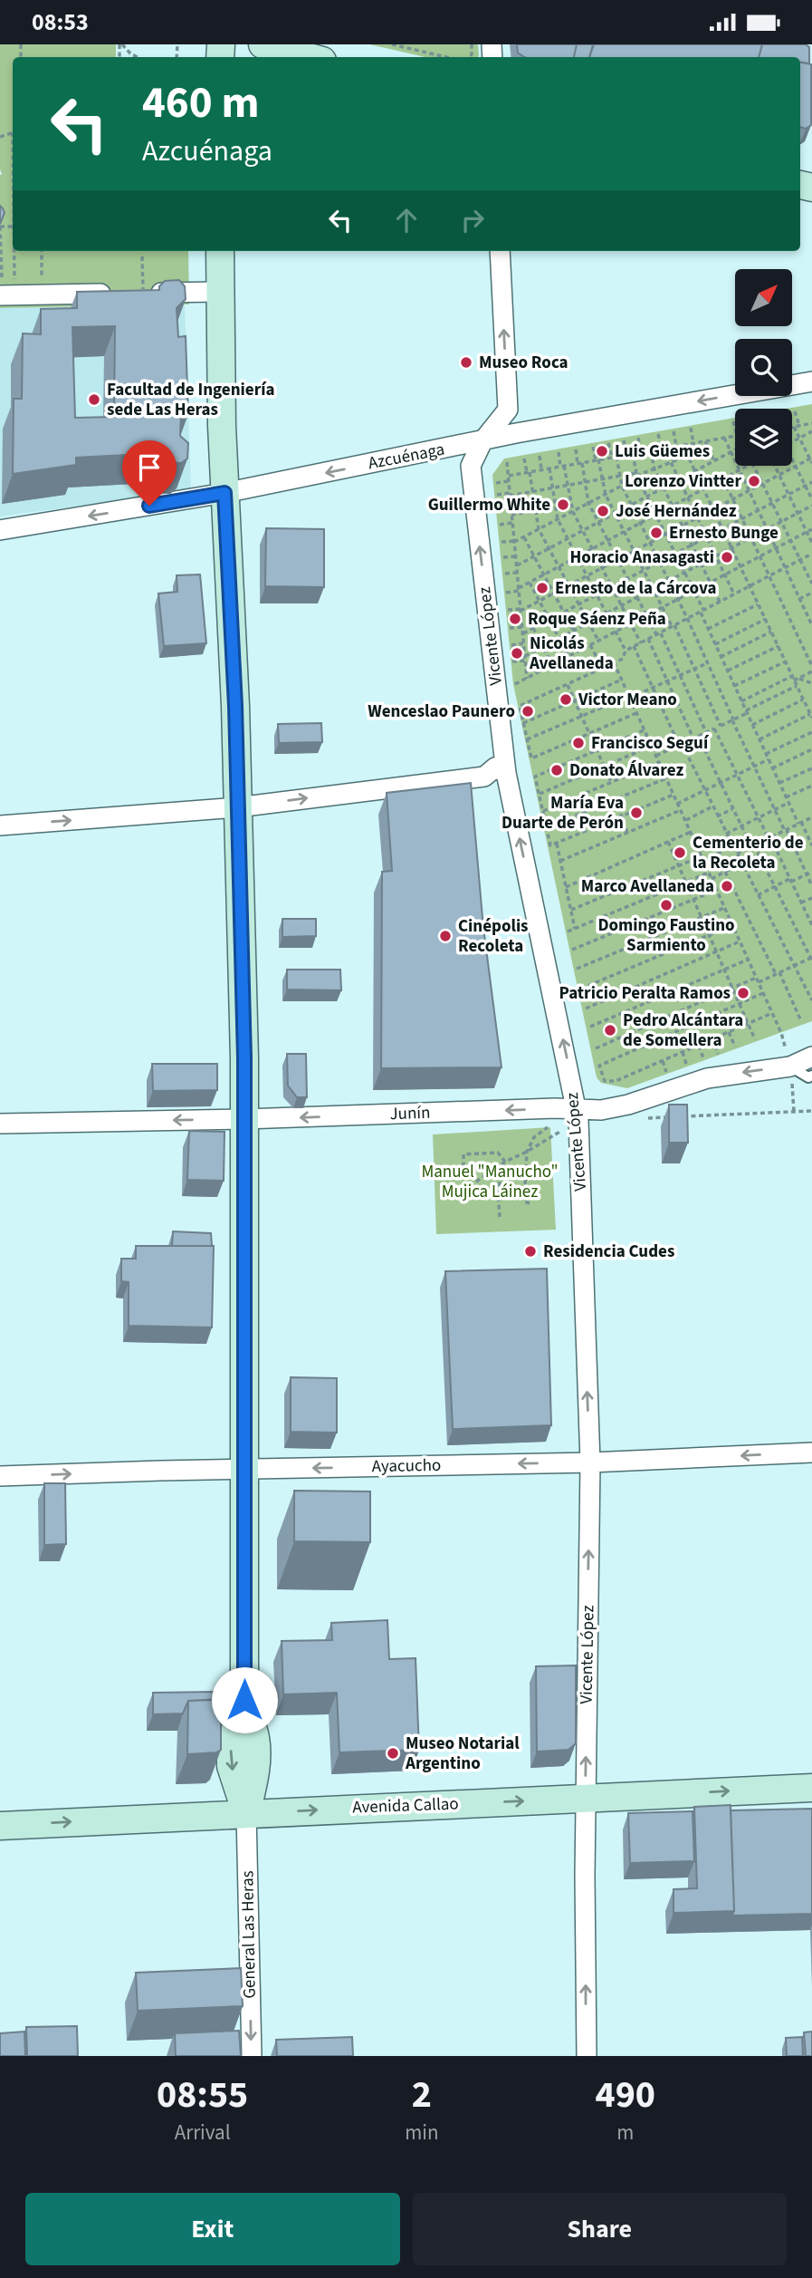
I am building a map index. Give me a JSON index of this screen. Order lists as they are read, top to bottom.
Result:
{
  "streets": {
    "main road": ["Avenida Callao"],
    "street": [
      "Azcuénaga",
      "Vicente López",
      "Junín",
      "Ayacucho",
      "General Las Heras"
    ]
  },
  "crossings": [
    ["Azcuénaga", "Vicente López"],
    ["Vicente López", "Junín"],
    ["Vicente López", "Ayacucho"],
    ["Vicente López", "Avenida Callao"],
    ["Avenida Callao", "General Las Heras"]
  ],
  "one_way": [
    "Azcuénaga",
    "Vicente López",
    "Junín",
    "Avenida Callao",
    "General Las Heras"
  ],
  "parks": ["Manuel \"Manucho\" Mujica Láinez"],
  "places": [
    "Museo Roca",
    "Facultad de Ingeniería sede Las Heras",
    "Luis Güemes",
    "Lorenzo Vintter",
    "Guillermo White",
    "José Hernández",
    "Ernesto Bunge",
    "Horacio Anasagasti",
    "Ernesto de la Cárcova",
    "Roque Sáenz Peña",
    "Nicolás Avellaneda",
    "Victor Meano",
    "Wenceslao Paunero",
    "Francisco Seguí",
    "Donato Álvarez",
    "María Eva Duarte de Perón",
    "Cementerio de la Recoleta",
    "Marco Avellaneda",
    "Domingo Faustino Sarmiento",
    "Cinépolis Recoleta",
    "Patricio Peralta Ramos",
    "Pedro Alcántara de Somellera",
    "Residencia Cudes",
    "Museo Notarial Argentino"
  ],
  "north": "top right",
  "page": {
    "status": "08:53",
    "turn": ["460 m", "Azcuénaga"],
    "eta": [
      "08:55",
      "Arrival",
      "2",
      "min",
      "490",
      "m"
    ],
    "buttons": ["Exit", "Share"]
  }
}
